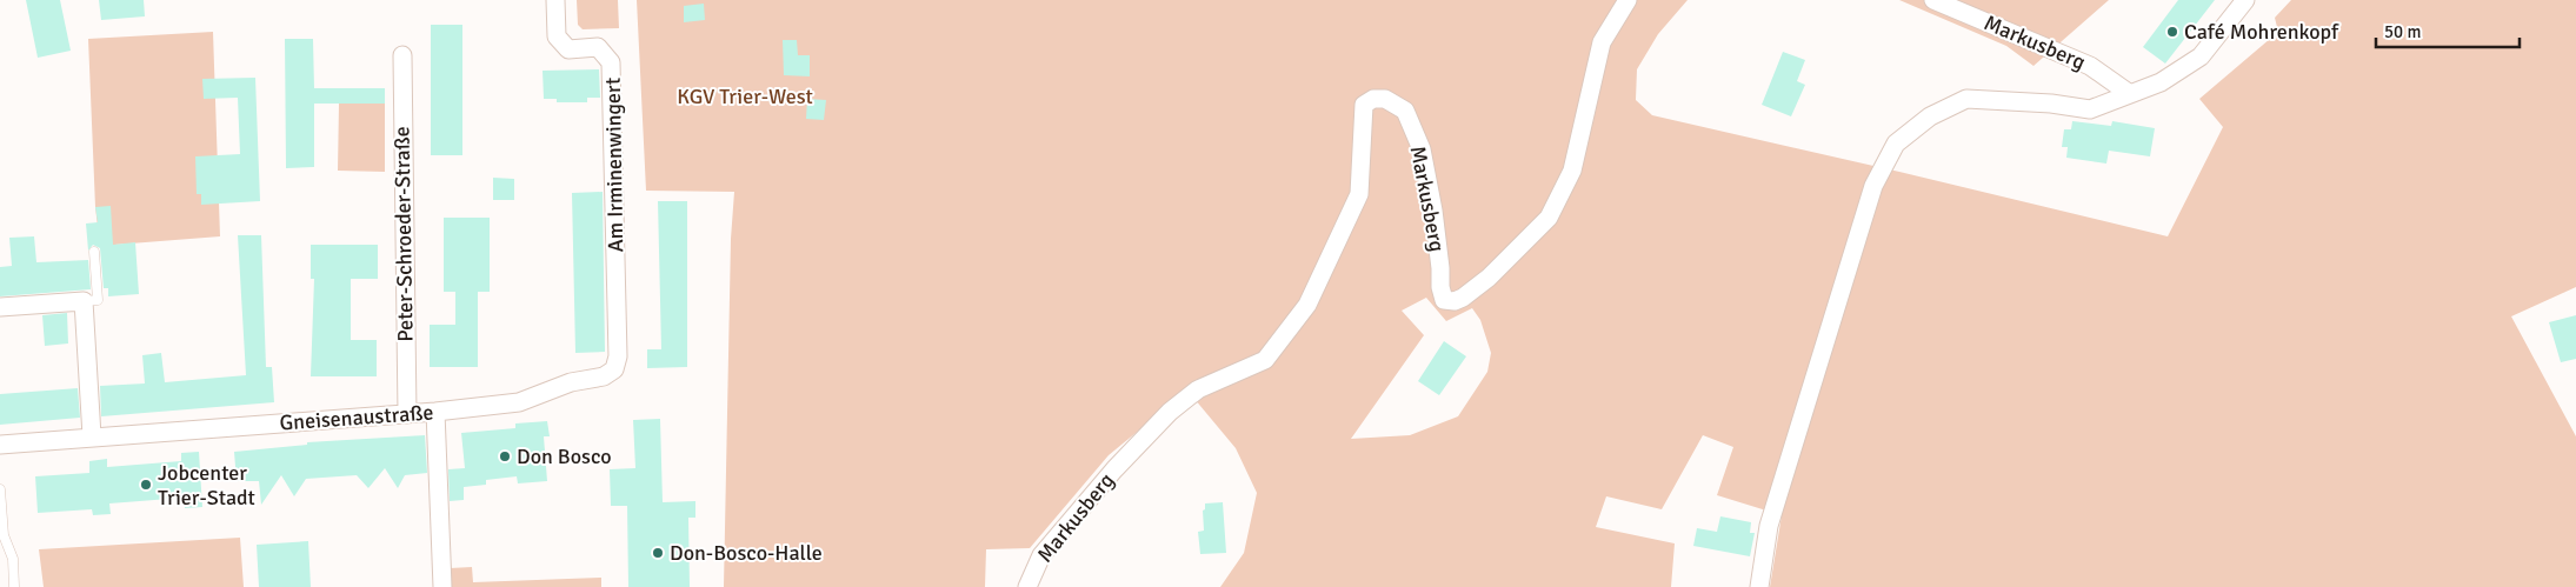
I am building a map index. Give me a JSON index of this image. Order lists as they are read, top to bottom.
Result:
{
  "streets": {
    "street": [
      "Markusberg",
      "Am Irminenwingert",
      "Peter-Schroeder-Straße",
      "Gneisenaustraße"
    ]
  },
  "crossings": [
    ["Am Irminenwingert", "Gneisenaustraße"],
    ["Peter-Schroeder-Straße", "Gneisenaustraße"]
  ],
  "parks": ["KGV Trier-West"],
  "places": [
    "Café Mohrenkopf",
    "Don Bosco",
    "Jobcenter Trier-Stadt",
    "Don-Bosco-Halle"
  ],
  "scale_bar": "50 m"
}
